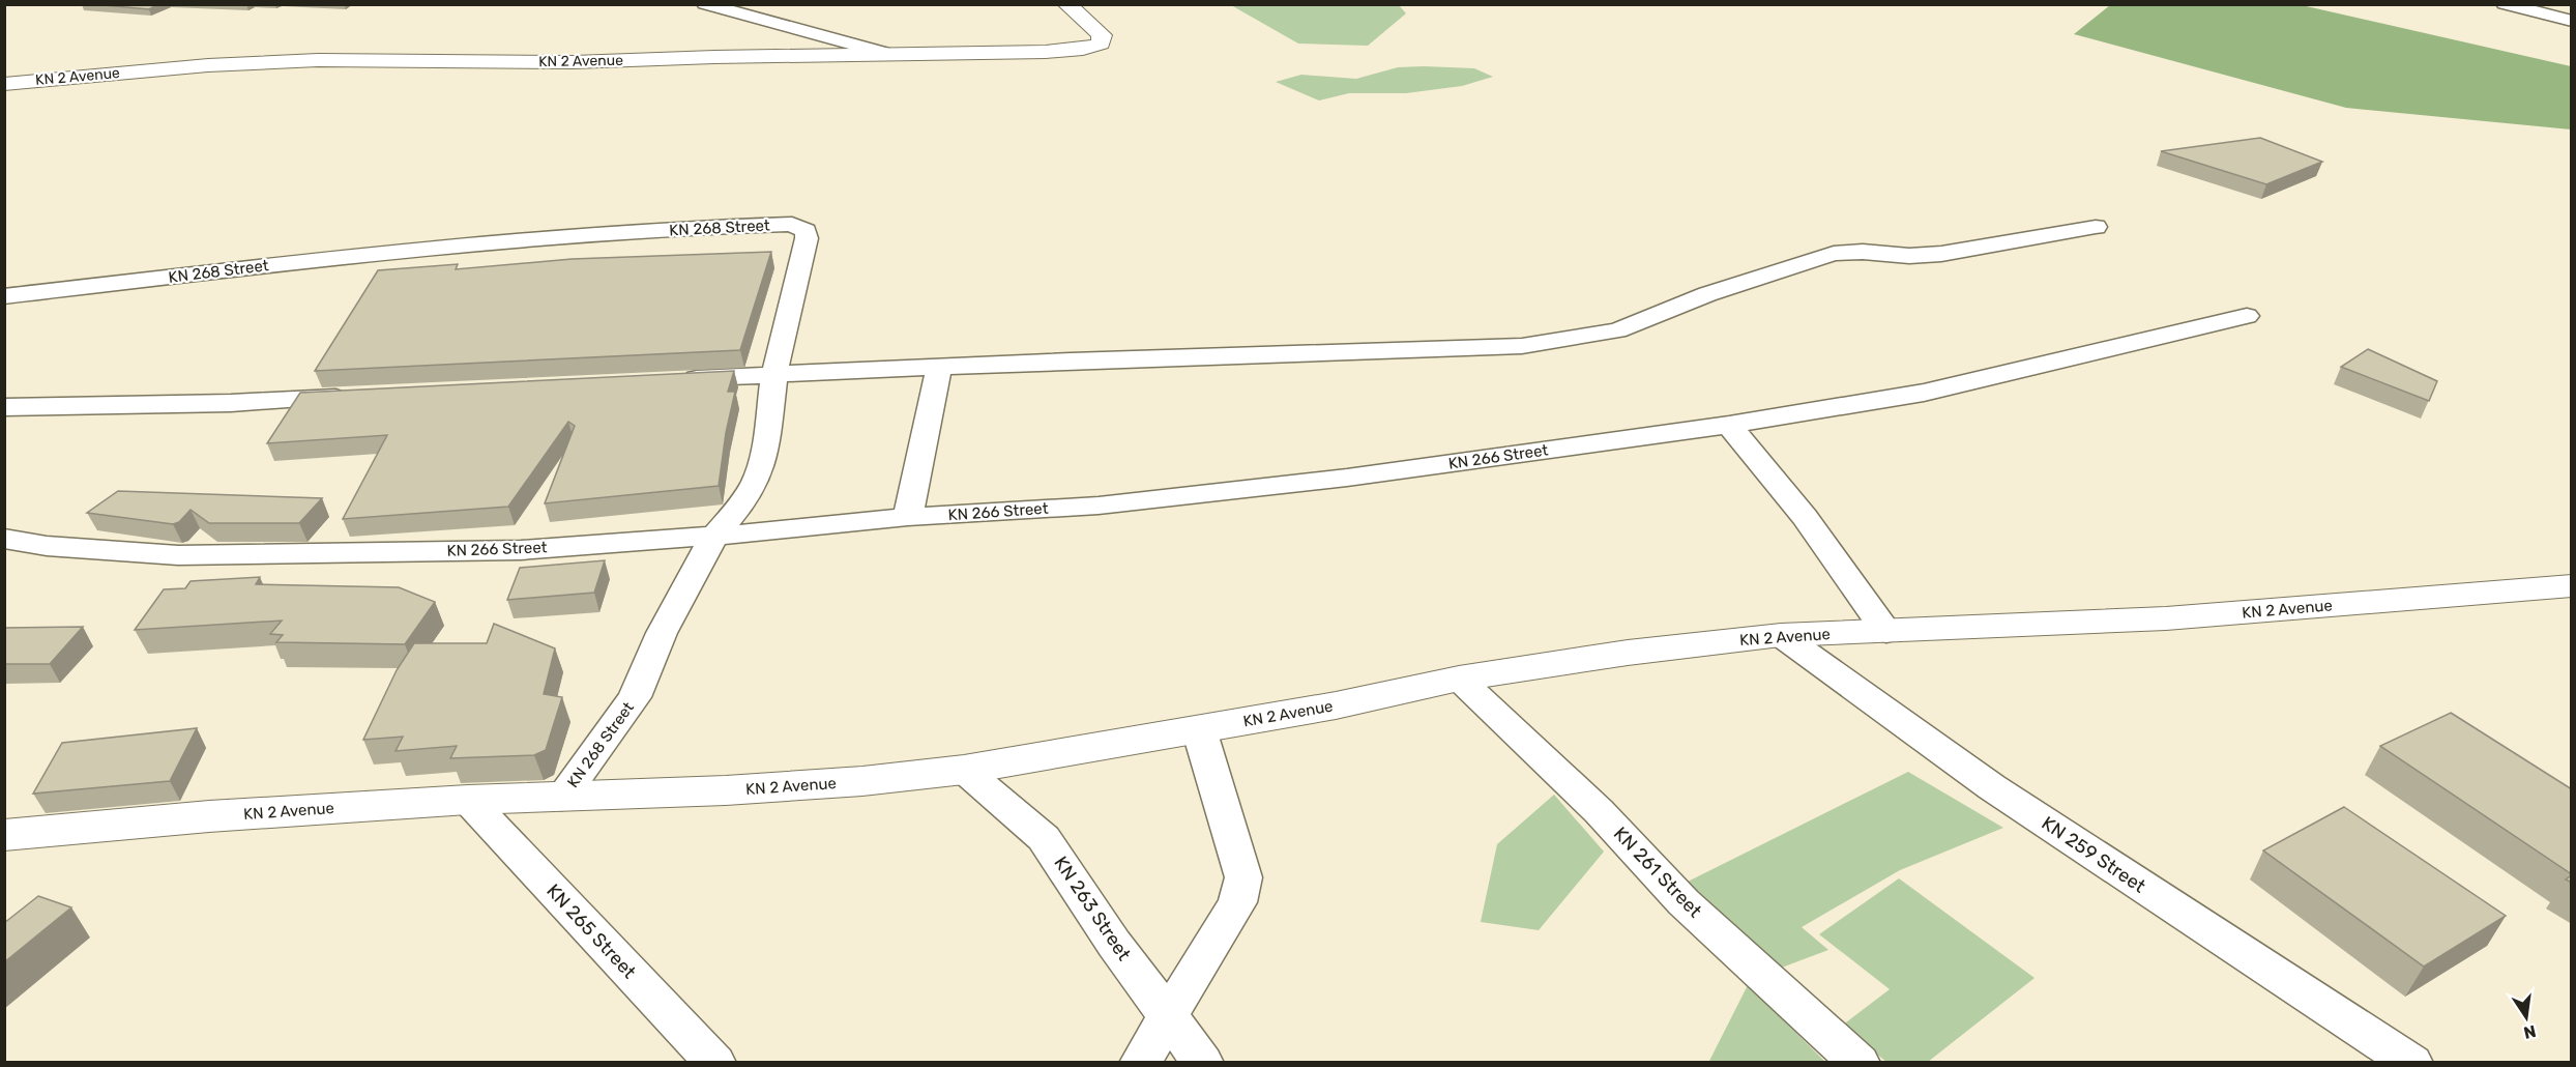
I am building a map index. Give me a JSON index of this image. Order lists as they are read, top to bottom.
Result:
{
  "streets": {
    "main road": ["KN 2 Avenue"],
    "street": [
      "KN 268 Street",
      "KN 266 Street",
      "KN 259 Street",
      "KN 261 Street",
      "KN 263 Street",
      "KN 265 Street"
    ]
  },
  "crossings": [
    ["KN 2 Avenue", "KN 268 Street"],
    ["KN 2 Avenue", "KN 259 Street"],
    ["KN 2 Avenue", "KN 261 Street"],
    ["KN 2 Avenue", "KN 263 Street"],
    ["KN 2 Avenue", "KN 265 Street"],
    ["KN 268 Street", "KN 266 Street"]
  ],
  "north": "bottom"
}
